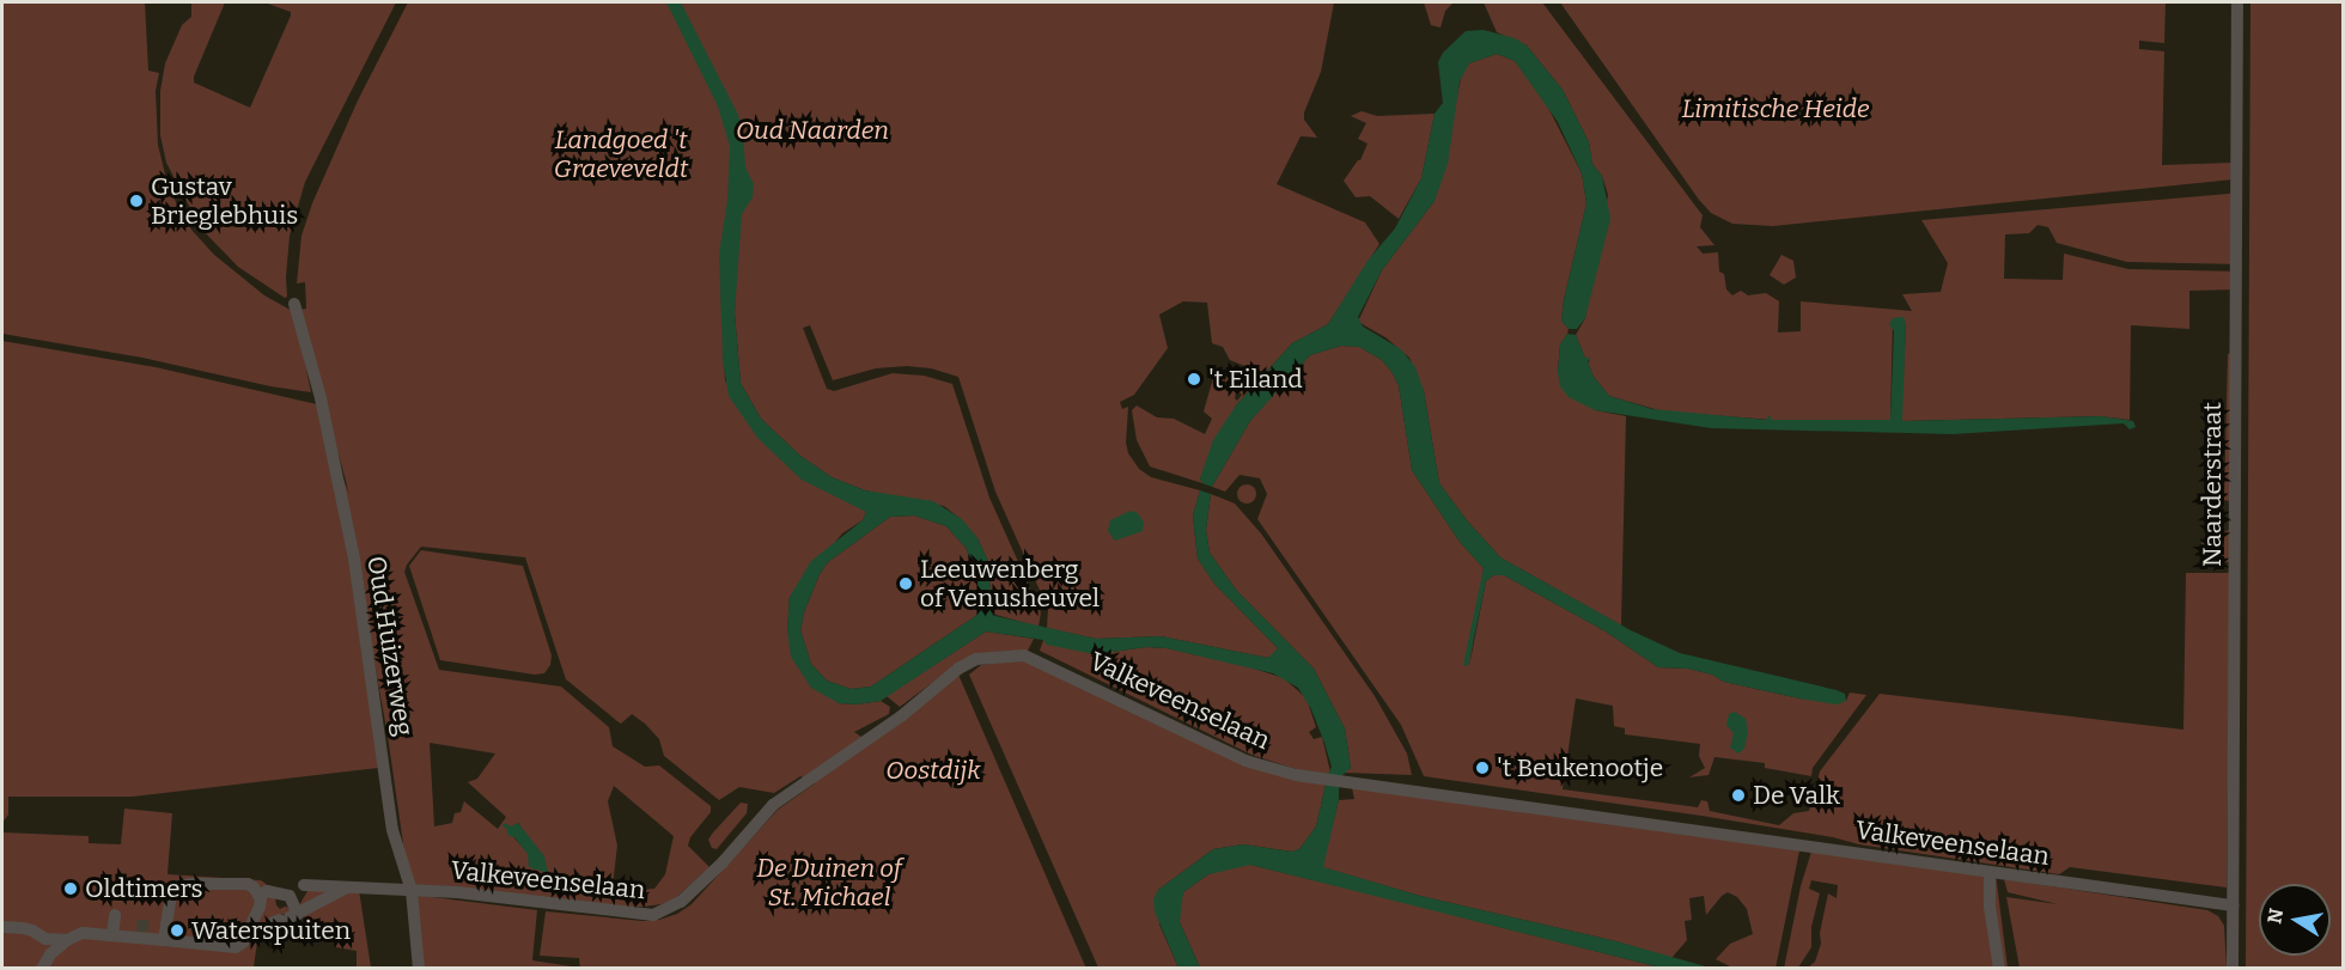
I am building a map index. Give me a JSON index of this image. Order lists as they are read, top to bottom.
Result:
{
  "streets": {
    "street": ["Naarderstraat", "Oud Huizerweg", "Valkeveenselaan"]
  },
  "crossings": [
    ["Naarderstraat", "Valkeveenselaan"],
    ["Oud Huizerweg", "Valkeveenselaan"]
  ],
  "parks": [
    "Limitische Heide",
    "Oud Naarden",
    "Landgoed 't Graeveveldt",
    "Oostdijk",
    "De Duinen of St. Michael"
  ],
  "places": [
    "Gustav Brieglebhuis",
    "'t Eiland",
    "Leeuwenberg of Venusheuvel",
    "'t Beukenootje",
    "De Valk",
    "Oldtimers",
    "Waterspuiten"
  ],
  "north": "left"
}
